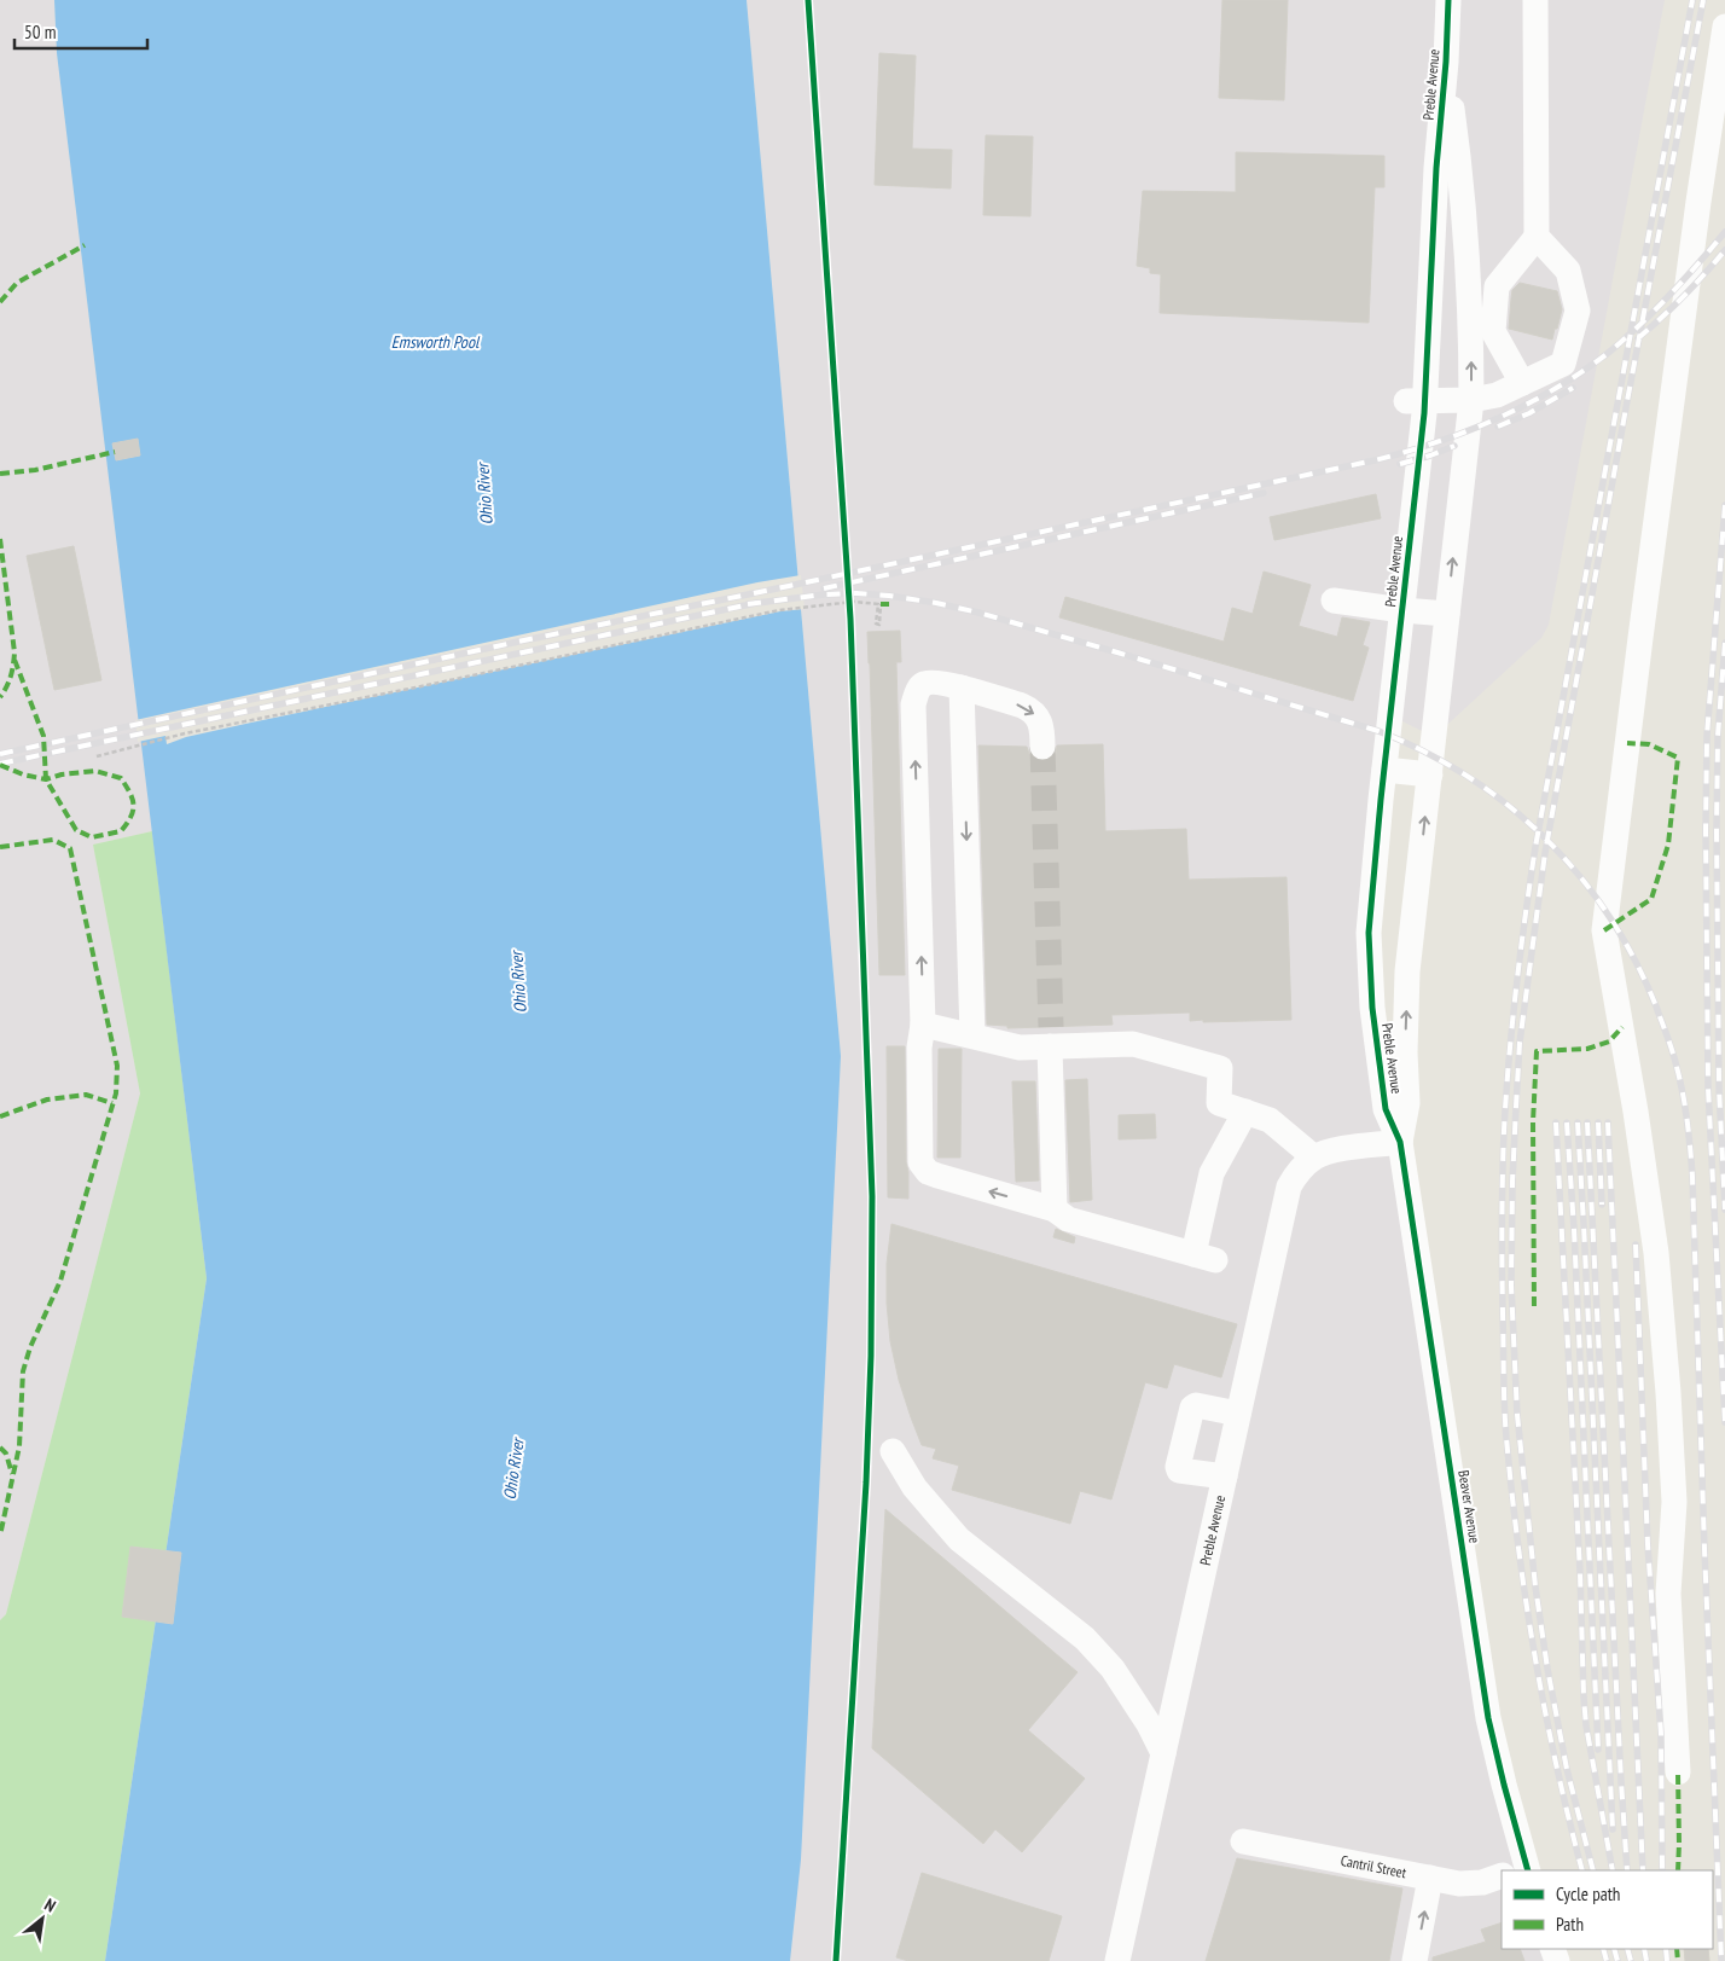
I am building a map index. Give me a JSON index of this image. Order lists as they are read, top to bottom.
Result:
{
  "streets": {
    "street": ["Preble Avenue", "Beaver Avenue", "Cantril Street"]
  },
  "crossings": [
    ["Preble Avenue", "Beaver Avenue"]
  ],
  "water": ["Emsworth Pool", "Ohio River"],
  "legend": ["Cycle path", "Path"],
  "scale_bar": "50 m",
  "north": "top right"
}
